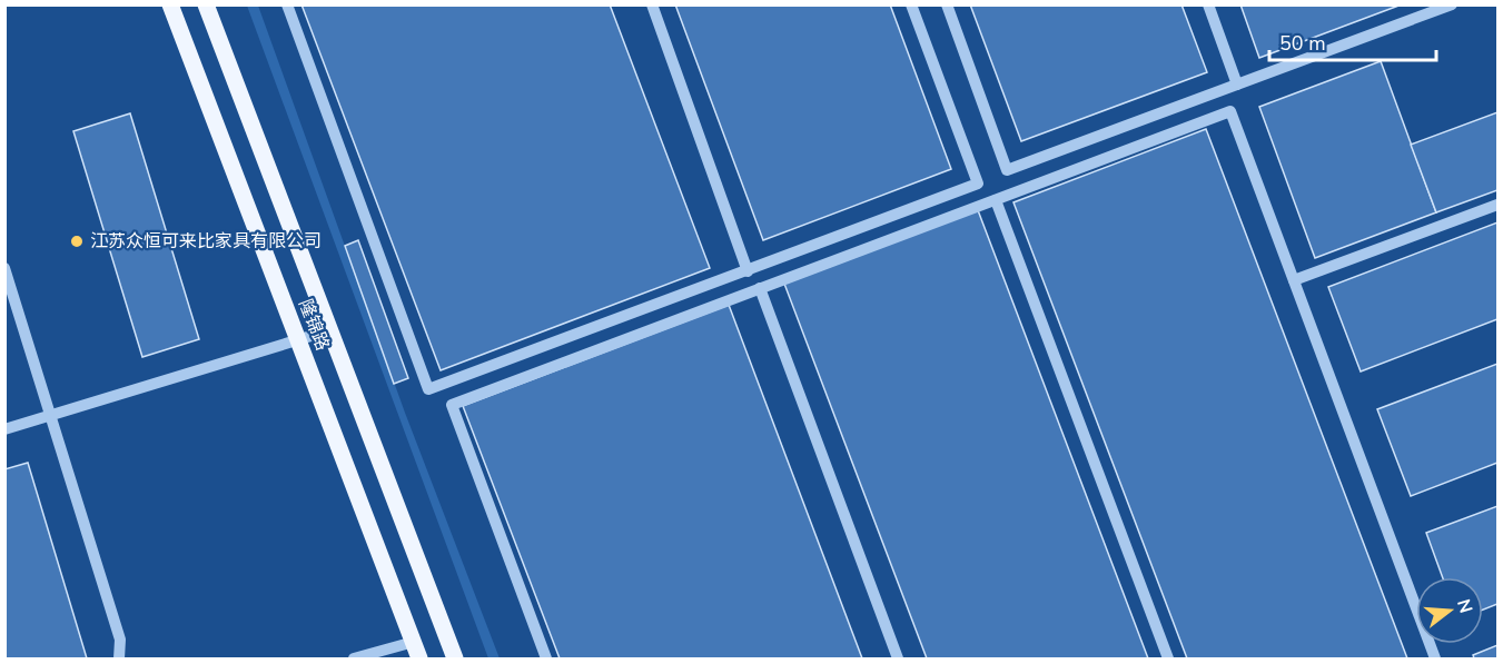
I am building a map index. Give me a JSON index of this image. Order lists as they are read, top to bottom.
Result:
{
  "streets": {
    "main road": ["隆锦路"]
  },
  "places": ["江苏众恒可来比家具有限公司"],
  "scale_bar": "50 m",
  "north": "right"
}
